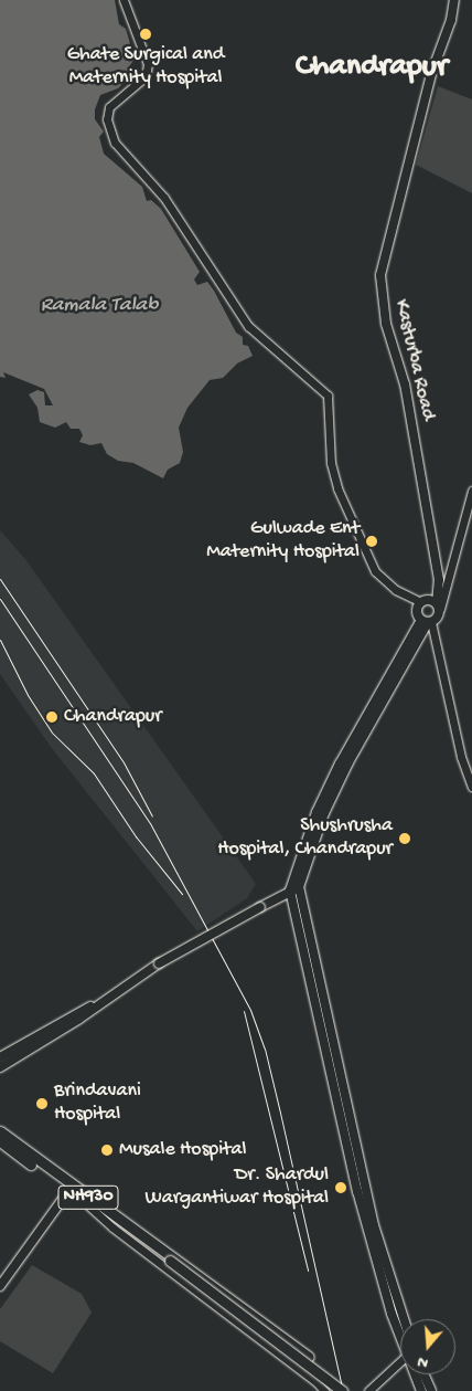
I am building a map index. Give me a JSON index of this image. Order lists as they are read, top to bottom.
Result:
{
  "streets": {
    "highway": ["NH930"],
    "main road": ["Kasturba Road"]
  },
  "districts": ["Chandrapur"],
  "water": ["Ramala Talab"],
  "places": [
    "Ghate Surgical and Maternity Hospital",
    "Gulwade Ent Maternity Hospital",
    "Chandrapur",
    "Shushrusha Hospital, Chandrapur",
    "Brindavani Hospital",
    "Musale Hospital",
    "Dr. Shardul Wargantiwar Hospital"
  ],
  "north": "bottom"
}
